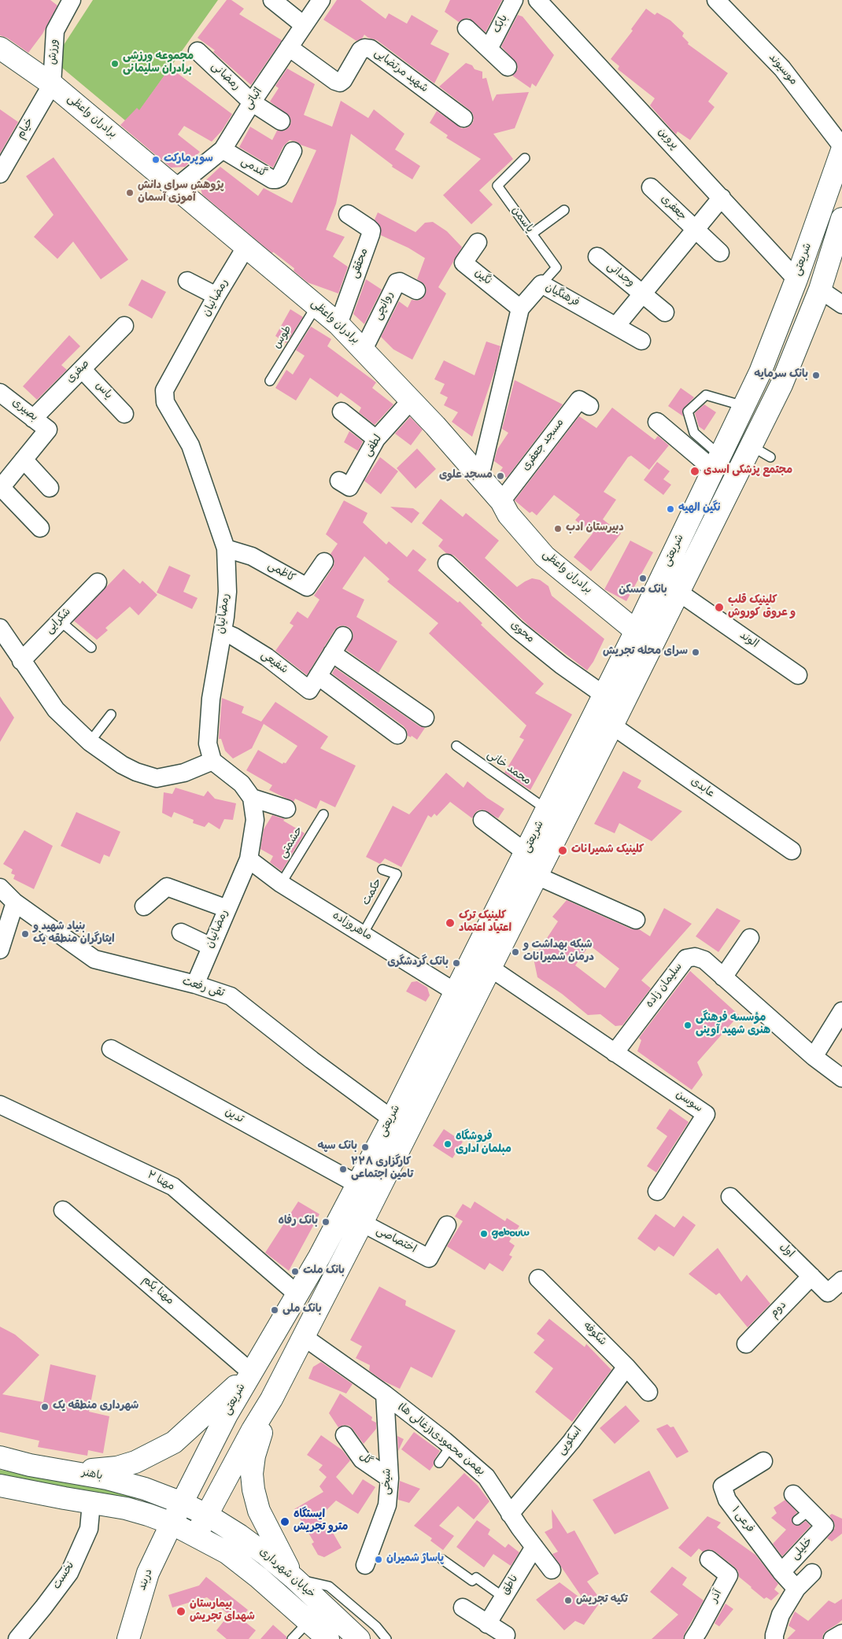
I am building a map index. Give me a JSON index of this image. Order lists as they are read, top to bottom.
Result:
{
  "streets": {
    "main road": [
      "برادران واعظی",
      "شریعتی",
      "باهنر",
      "خیابان شهرداری",
      "دربند"
    ],
    "street": [
      "بابک",
      "ورزش",
      "موسیوند",
      "شهید مرتضایی",
      "رمضانی",
      "اثباتی",
      "خیام",
      "پروین",
      "گندمی",
      "جعفری",
      "محققی",
      "وجدانی",
      "نگین",
      "فرهنگیان",
      "رمضانیان",
      "روانچی",
      "صفری",
      "یاس",
      "بصیری",
      "مسجد جعفری",
      "لطفی",
      "کاظمی",
      "شکرایی",
      "محوی",
      "الوند",
      "شفیعی",
      "عابدی",
      "ماهروزاده",
      "سلیمان زاده",
      "تقی رفعت",
      "سوسن",
      "تدین",
      "مهنا ۲",
      "اختصاصی",
      "اول",
      "مهنا یکم",
      "دوم",
      "شکوفه",
      "بهمن محمودی(زغالی ها)",
      "اسکویی",
      "گل",
      "شیخی",
      "فرعی ۱",
      "خلیلی",
      "نخست",
      "ناطق",
      "آذر"
    ],
    "lane": [
      "یاسمن",
      "طوس",
      "محمد خانی",
      "حشمتی",
      "حکمت"
    ]
  },
  "crossings": [
    ["ورزش", "برادران واعظی"],
    ["ورزش", "خیام"],
    ["موسیوند", "شریعتی"],
    ["شهید مرتضایی", "اثباتی"],
    ["رمضانی", "اثباتی"],
    ["اثباتی", "برادران واعظی"],
    ["اثباتی", "گندمی"],
    ["برادران واعظی", "خیام"],
    ["برادران واعظی", "شریعتی"],
    ["برادران واعظی", "محققی"],
    ["برادران واعظی", "فرهنگیان"],
    ["برادران واعظی", "رمضانیان"],
    ["برادران واعظی", "روانچی"],
    ["برادران واعظی", "طوس"],
    ["برادران واعظی", "مسجد جعفری"],
    ["برادران واعظی", "لطفی"],
    ["پروین", "شریعتی"],
    ["یاسمن", "فرهنگیان"],
    ["شریعتی", "محوی"],
    ["شریعتی", "الوند"],
    ["شریعتی", "محمد خانی"],
    ["شریعتی", "عابدی"],
    ["شریعتی", "ماهروزاده"],
    ["شریعتی", "تقی رفعت"],
    ["شریعتی", "تدین"],
    ["شریعتی", "مهنا ۲"],
    ["شریعتی", "اختصاصی"],
    ["شریعتی", "مهنا یکم"],
    ["شریعتی", "بهمن محمودی(زغالی ها)"],
    ["شریعتی", "باهنر"],
    ["شریعتی", "خیابان شهرداری"],
    ["شریعتی", "دربند"],
    ["نگین", "فرهنگیان"],
    ["رمضانیان", "کاظمی"],
    ["رمضانیان", "شفیعی"],
    ["رمضانیان", "ماهروزاده"],
    ["رمضانیان", "تقی رفعت"],
    ["صفری", "یاس"],
    ["صفری", "بصیری"],
    ["حشمتی", "ماهروزاده"],
    ["حکمت", "ماهروزاده"],
    ["سلیمان زاده", "سوسن"],
    ["اول", "دوم"],
    ["شکوفه", "اسکویی"],
    ["بهمن محمودی(زغالی ها)", "اسکویی"],
    ["بهمن محمودی(زغالی ها)", "شیخی"],
    ["بهمن محمودی(زغالی ها)", "ناطق"],
    ["گل", "شیخی"],
    ["باهنر", "خیابان شهرداری"],
    ["فرعی ۱", "خلیلی"],
    ["خیابان شهرداری", "دربند"]
  ],
  "places": [
    "مجموعه ورزشی برادران سلیمانی",
    "سوپرمارکت",
    "پژوهش سرای دانش آموزی آسمان",
    "بانک سرمایه",
    "مجتمع پزشکی اسدی",
    "مسجد علوی",
    "نگین الهیه",
    "دبیرستان ادب",
    "بانک مسکن",
    "کلینیک قلب و عروق کوروش",
    "سرای محله تجریش",
    "کلینیک شمیرانات",
    "کلینیک ترک اعتیاد اعتماد",
    "بنیاد شهید و ایثارگران منطقه یک",
    "شبکه بهداشت و درمان شمیرانات",
    "بانک گردشگری",
    "مؤسسه فرهنگی هنری شهید آوینی",
    "فروشگاه مبلمان اداری",
    "بانک سپه",
    "کارگزاری ٣٣٨ تامین اجتماعی",
    "بانک رفاه",
    "gebouw",
    "بانک ملت",
    "بانک ملی",
    "شهرداری منطقه یک",
    "ایستگاه مترو تجریش",
    "پاساژ شمیران",
    "تکیه تجریش",
    "بیمارستان شهدای تجریش"
  ]
}
